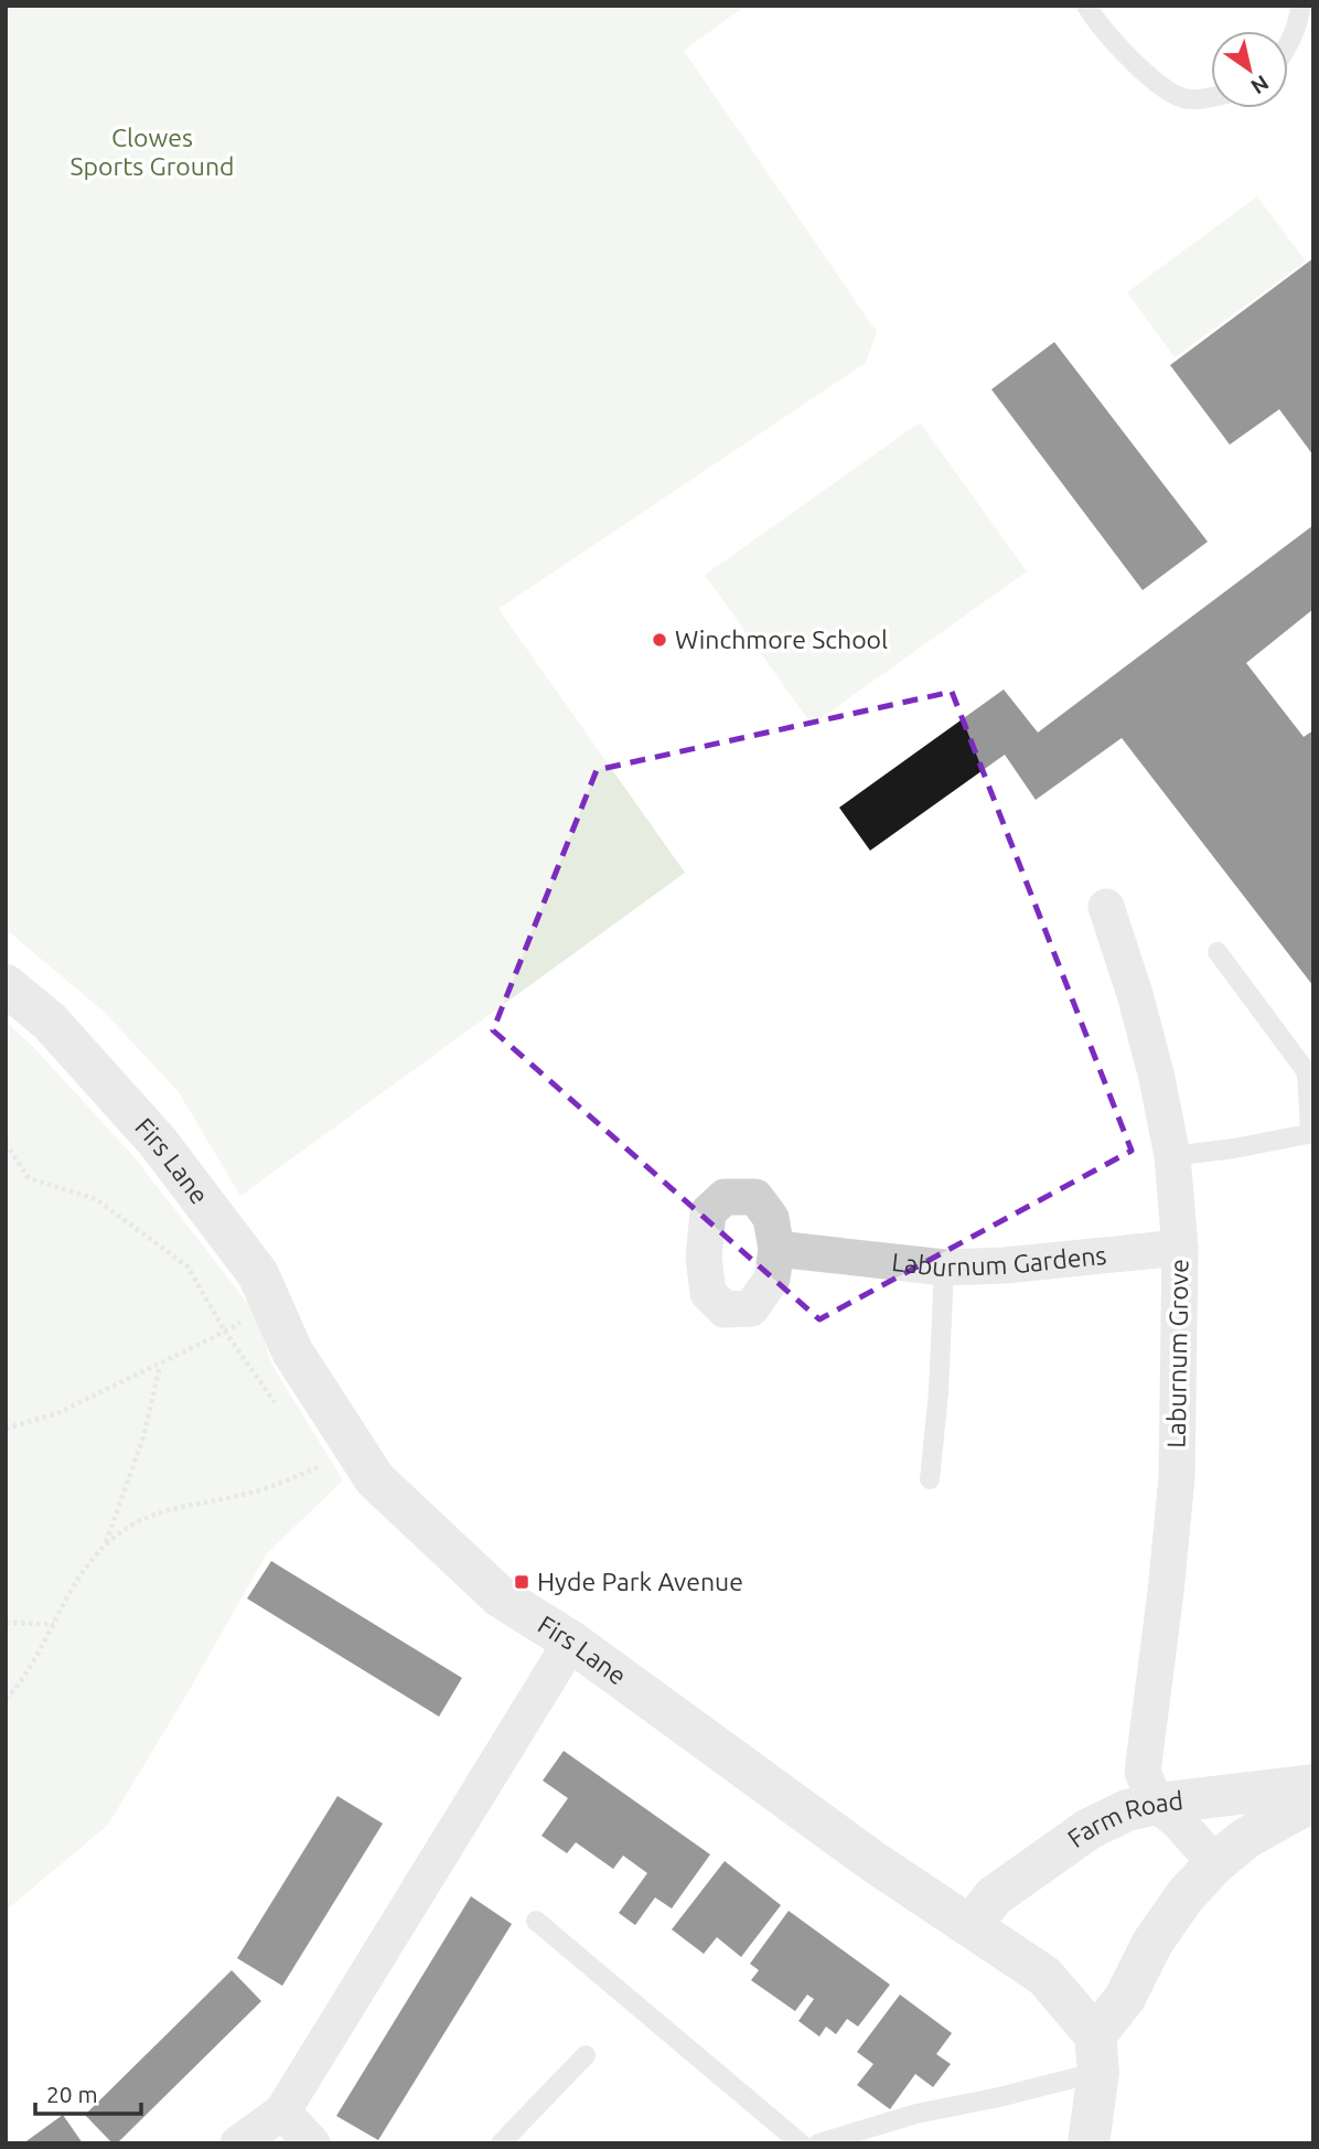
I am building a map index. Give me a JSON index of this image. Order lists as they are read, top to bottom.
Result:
{
  "streets": {
    "street": [
      "Firs Lane",
      "Laburnum Gardens",
      "Laburnum Grove",
      "Farm Road"
    ]
  },
  "crossings": [
    ["Firs Lane", "Farm Road"],
    ["Laburnum Gardens", "Laburnum Grove"],
    ["Laburnum Grove", "Farm Road"]
  ],
  "parks": ["Clowes Sports Ground"],
  "places": {
    "other": ["Winchmore School"],
    "transit": ["Hyde Park Avenue"]
  },
  "scale_bar": "20 m",
  "north": "bottom right"
}
